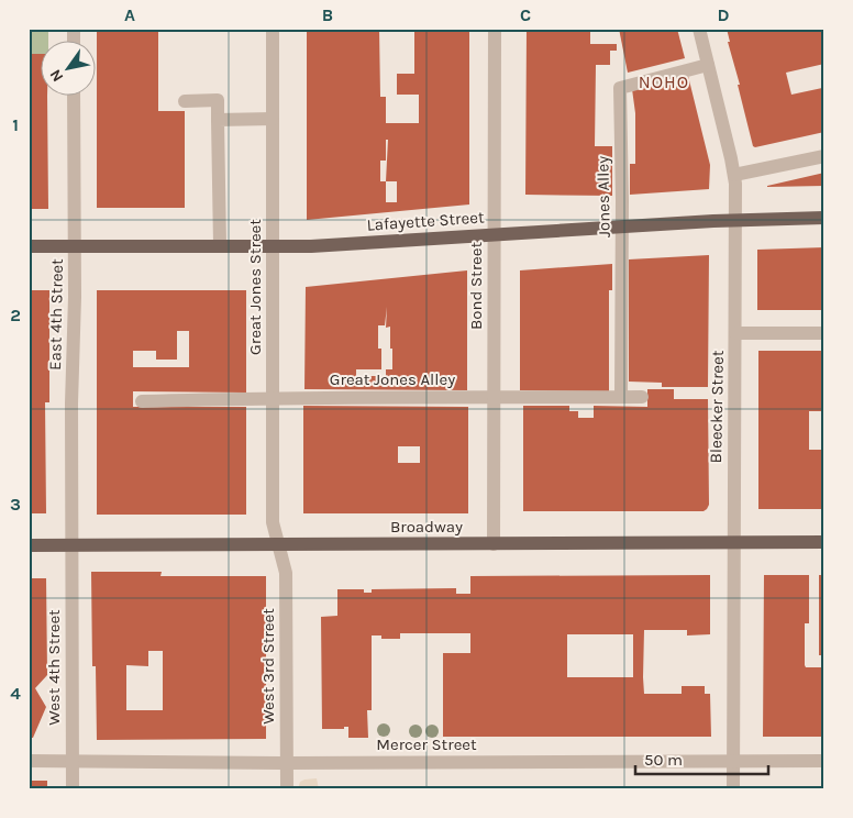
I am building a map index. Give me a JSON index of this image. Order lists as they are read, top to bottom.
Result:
{
  "streets": {
    "main road": ["Lafayette Street", "Broadway"],
    "street": [
      "Jones Alley",
      "Bond Street",
      "Great Jones Street",
      "East 4th Street",
      "Great Jones Alley",
      "Bleecker Street",
      "West 3rd Street",
      "West 4th Street",
      "Mercer Street"
    ]
  },
  "crossings": [
    ["Jones Alley", "Lafayette Street"],
    ["Jones Alley", "Great Jones Alley"],
    ["Jones Alley", "Bleecker Street"],
    ["Lafayette Street", "Bond Street"],
    ["Lafayette Street", "Great Jones Street"],
    ["Lafayette Street", "East 4th Street"],
    ["Lafayette Street", "Bleecker Street"],
    ["Bond Street", "Great Jones Alley"],
    ["Bond Street", "Broadway"],
    ["Great Jones Street", "Great Jones Alley"],
    ["Great Jones Street", "Broadway"],
    ["Great Jones Street", "West 3rd Street"],
    ["East 4th Street", "Broadway"],
    ["East 4th Street", "West 4th Street"],
    ["Bleecker Street", "Broadway"],
    ["Bleecker Street", "Mercer Street"],
    ["Broadway", "West 3rd Street"],
    ["Broadway", "West 4th Street"],
    ["West 3rd Street", "Mercer Street"],
    ["West 4th Street", "Mercer Street"]
  ],
  "districts": ["NOHO"],
  "scale_bar": "50 m",
  "north": "bottom left",
  "grid": {
    "columns": [
      "A",
      "B",
      "C",
      "D"
    ],
    "rows": [
      "1",
      "2",
      "3",
      "4"
    ]
  }
}
